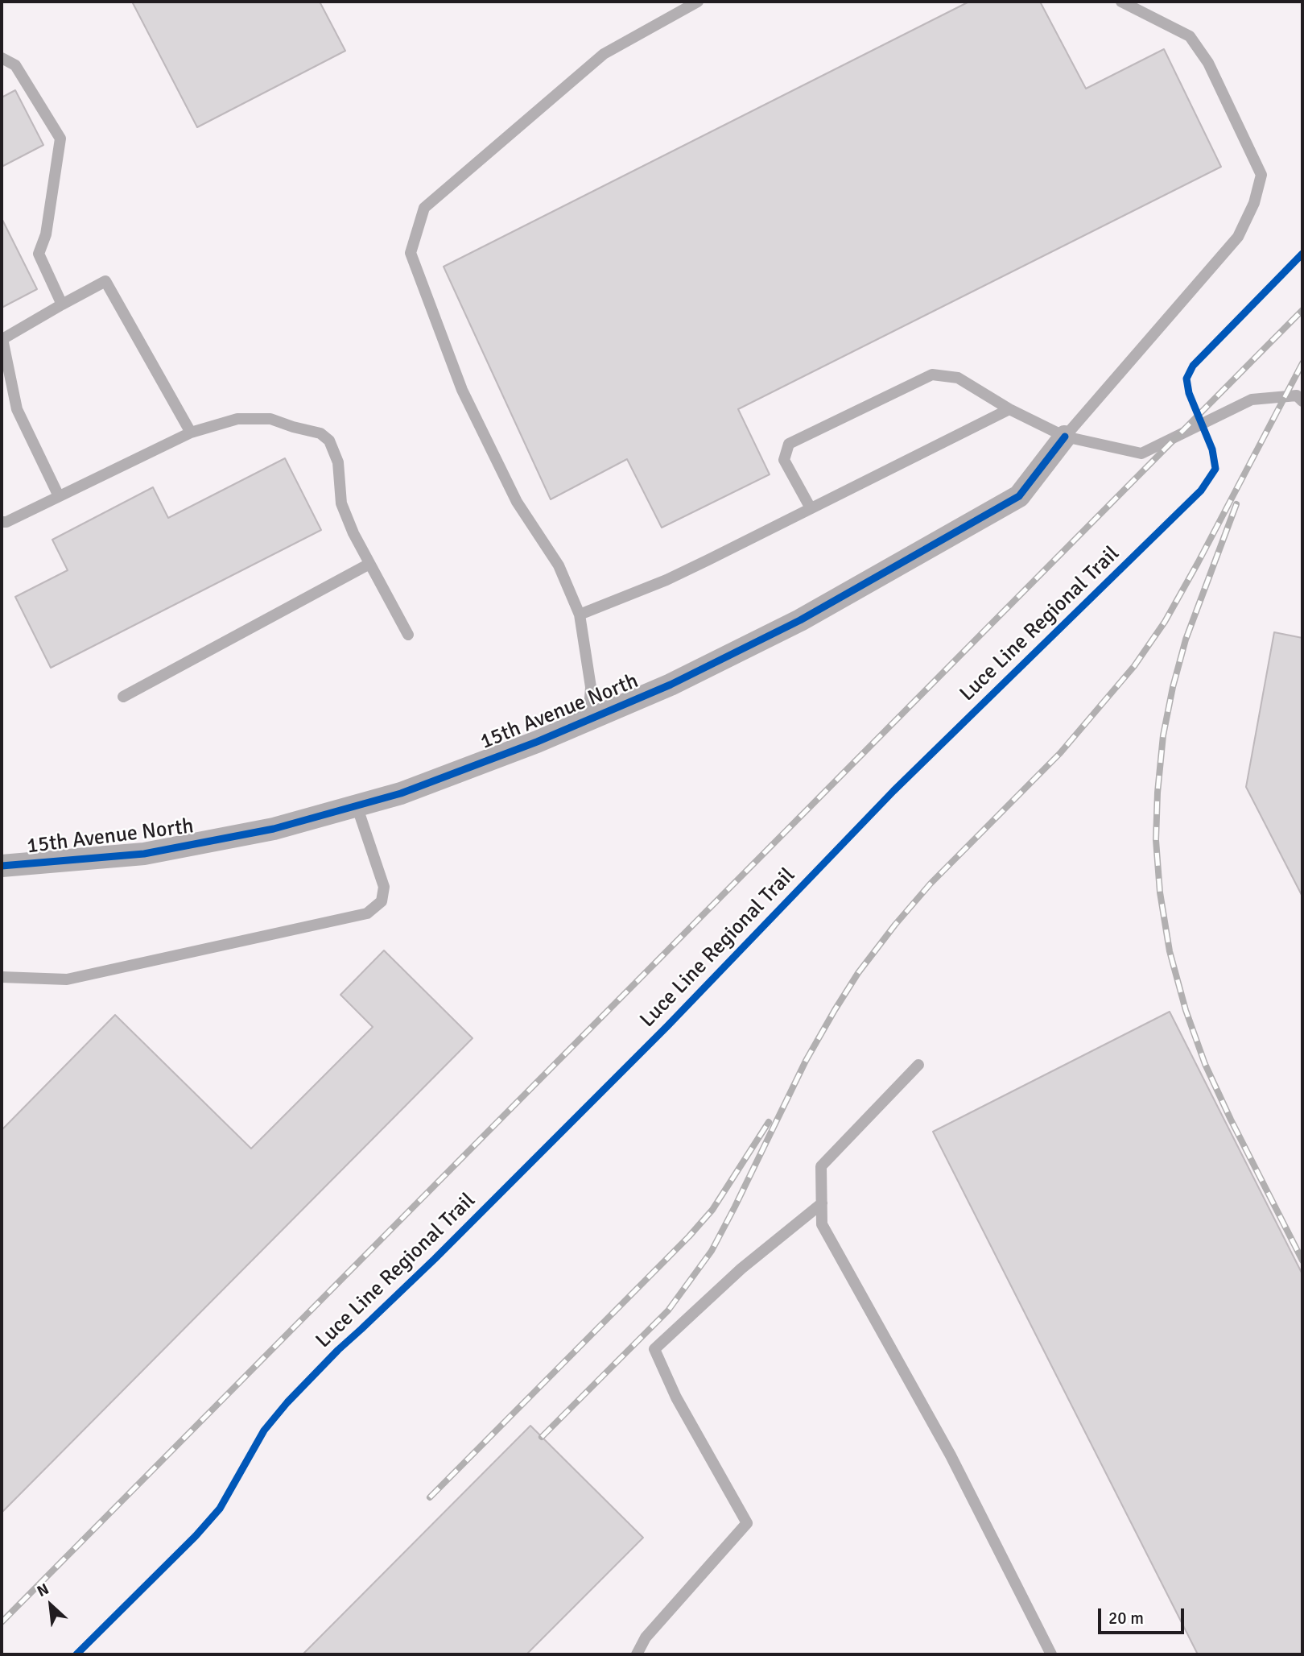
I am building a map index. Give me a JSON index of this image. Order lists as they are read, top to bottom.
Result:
{
  "streets": {
    "street": ["15th Avenue North"],
    "cycle path": ["Luce Line Regional Trail"]
  },
  "scale_bar": "20 m",
  "north": "top left"
}
